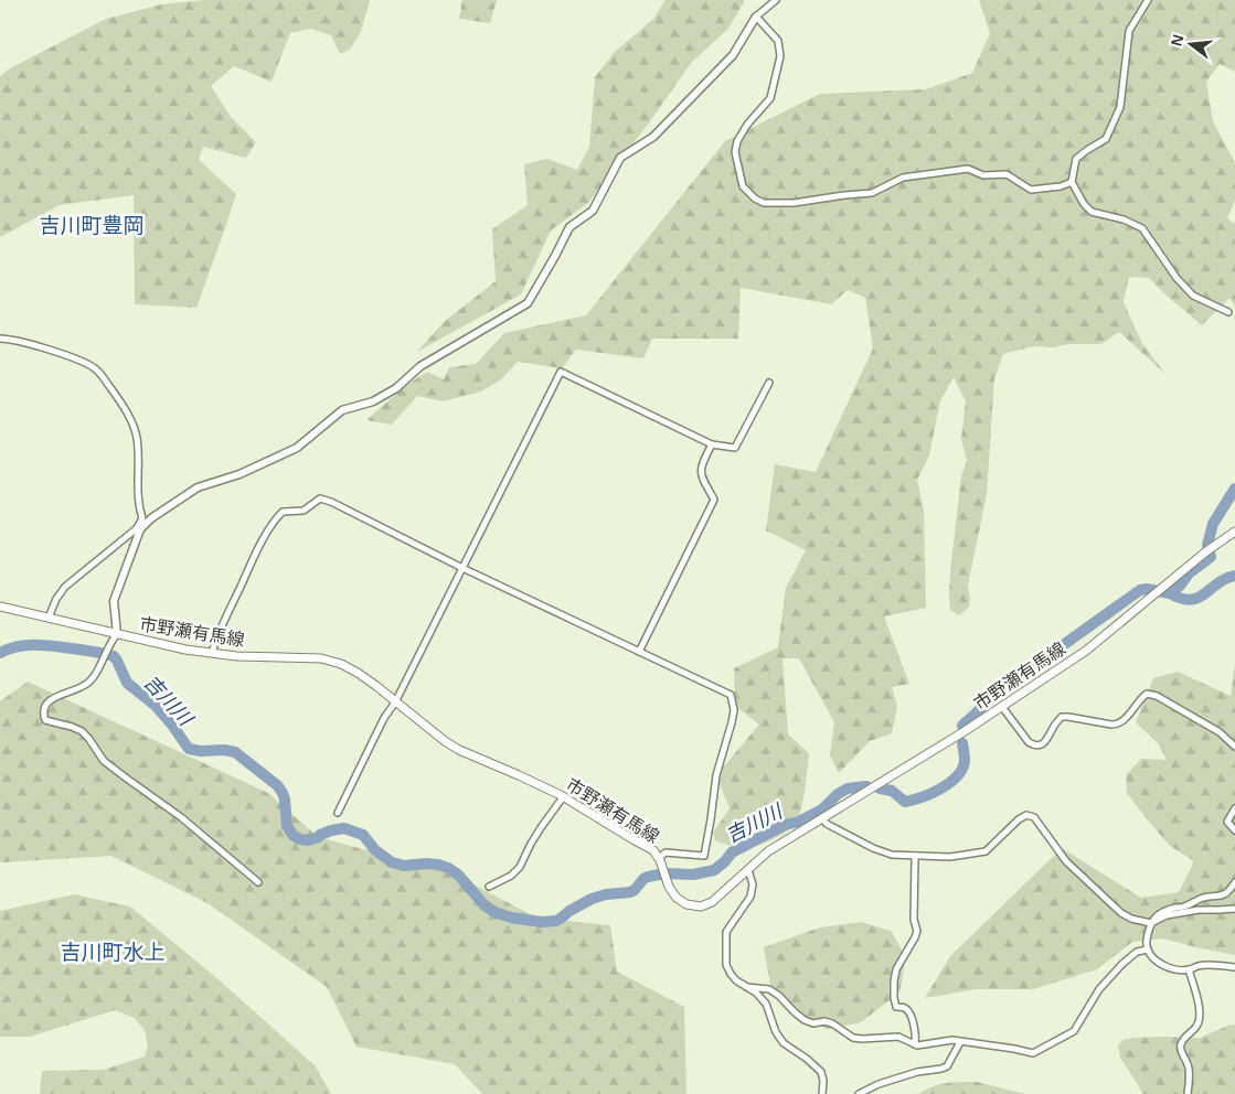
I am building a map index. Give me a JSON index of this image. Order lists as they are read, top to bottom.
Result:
{
  "streets": {
    "main road": ["市野瀬有馬線"]
  },
  "districts": ["吉川町豊岡", "吉川町水上"],
  "water": ["吉川川"],
  "north": "left"
}
